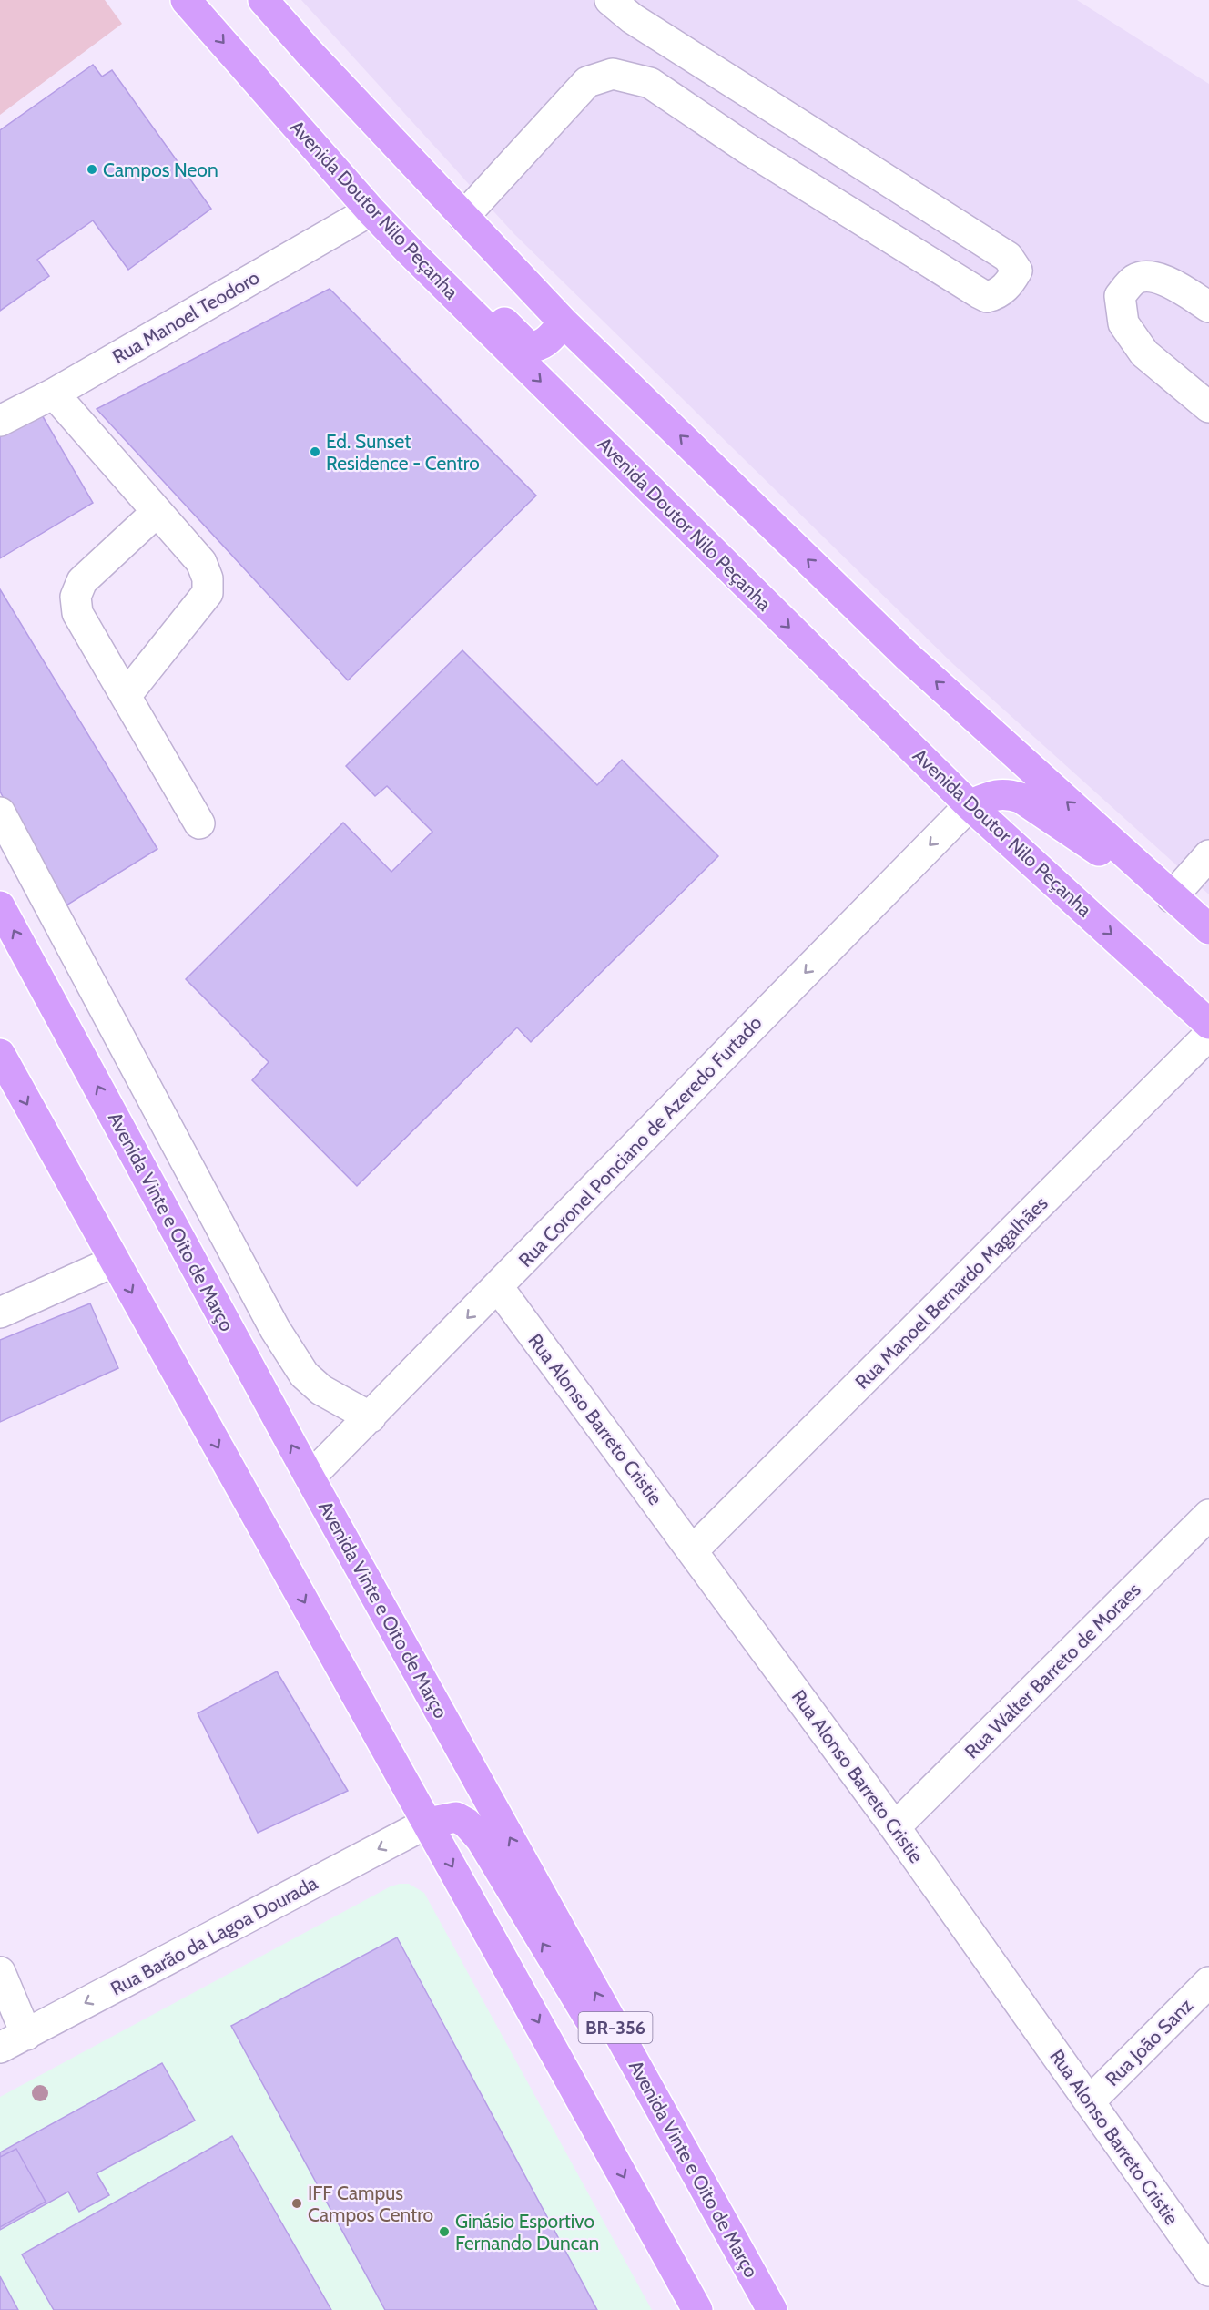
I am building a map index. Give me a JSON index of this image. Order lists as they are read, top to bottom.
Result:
{
  "streets": {
    "main road": ["Avenida Doutor Nilo Peçanha", "Avenida Vinte e Oito de Março", "BR-356"],
    "street": [
      "Rua Manoel Teodoro",
      "Rua Coronel Ponciano de Azeredo Furtado",
      "Rua Manoel Bernardo Magalhães",
      "Rua Alonso Barreto Cristie",
      "Rua Walter Barreto de Moraes",
      "Rua Barão da Lagoa Dourada",
      "Rua João Sanz"
    ]
  },
  "crossings": [
    ["Avenida Doutor Nilo Peçanha", "Rua Manoel Teodoro"],
    ["Avenida Doutor Nilo Peçanha", "Rua Coronel Ponciano de Azeredo Furtado"],
    ["Rua Coronel Ponciano de Azeredo Furtado", "Avenida Vinte e Oito de Março"],
    ["Rua Coronel Ponciano de Azeredo Furtado", "Rua Alonso Barreto Cristie"],
    ["Rua Manoel Bernardo Magalhães", "Rua Alonso Barreto Cristie"],
    ["Rua Alonso Barreto Cristie", "Rua Walter Barreto de Moraes"],
    ["Rua Alonso Barreto Cristie", "Rua João Sanz"]
  ],
  "one_way": ["Rua Coronel Ponciano de Azeredo Furtado", "Rua Barão da Lagoa Dourada"],
  "places": [
    "Campos Neon",
    "Ed. Sunset Residence - Centro",
    "IFF Campus Campos Centro",
    "Ginásio Esportivo Fernando Duncan"
  ]
}
